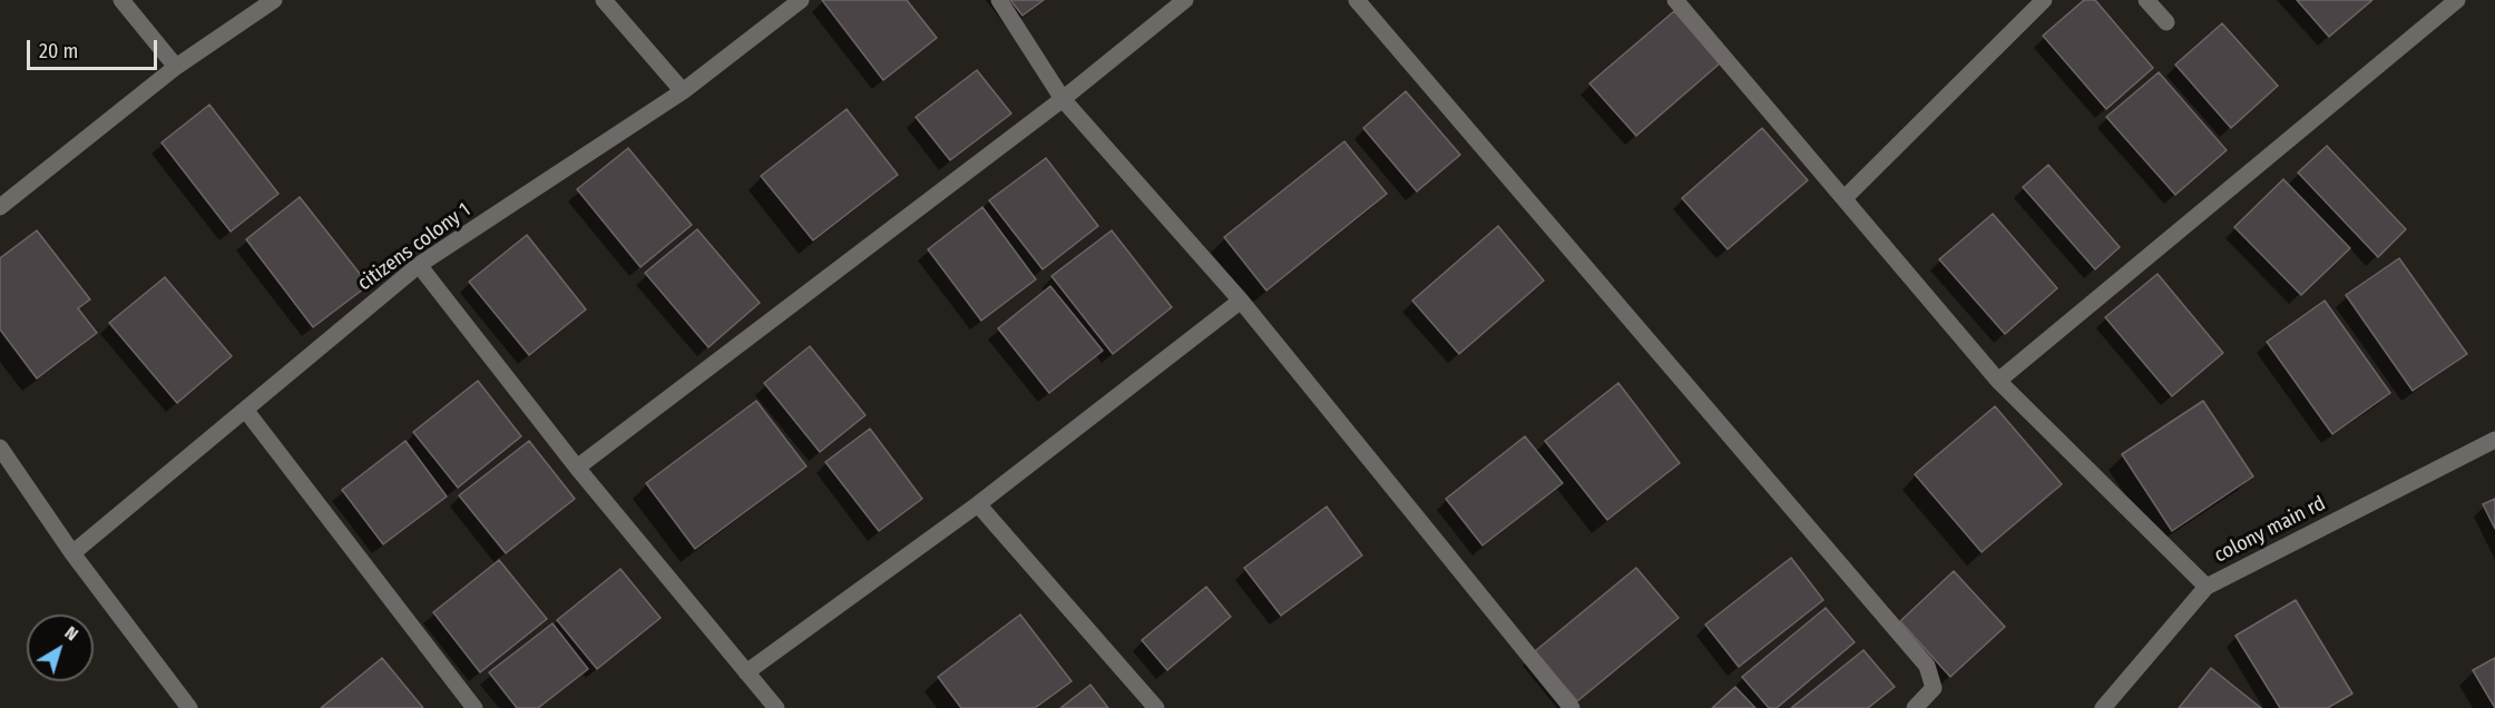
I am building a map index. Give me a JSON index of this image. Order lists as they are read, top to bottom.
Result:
{
  "streets": {
    "street": ["citizens colony 1", "colony main rd"]
  },
  "scale_bar": "20 m",
  "north": "top right"
}
